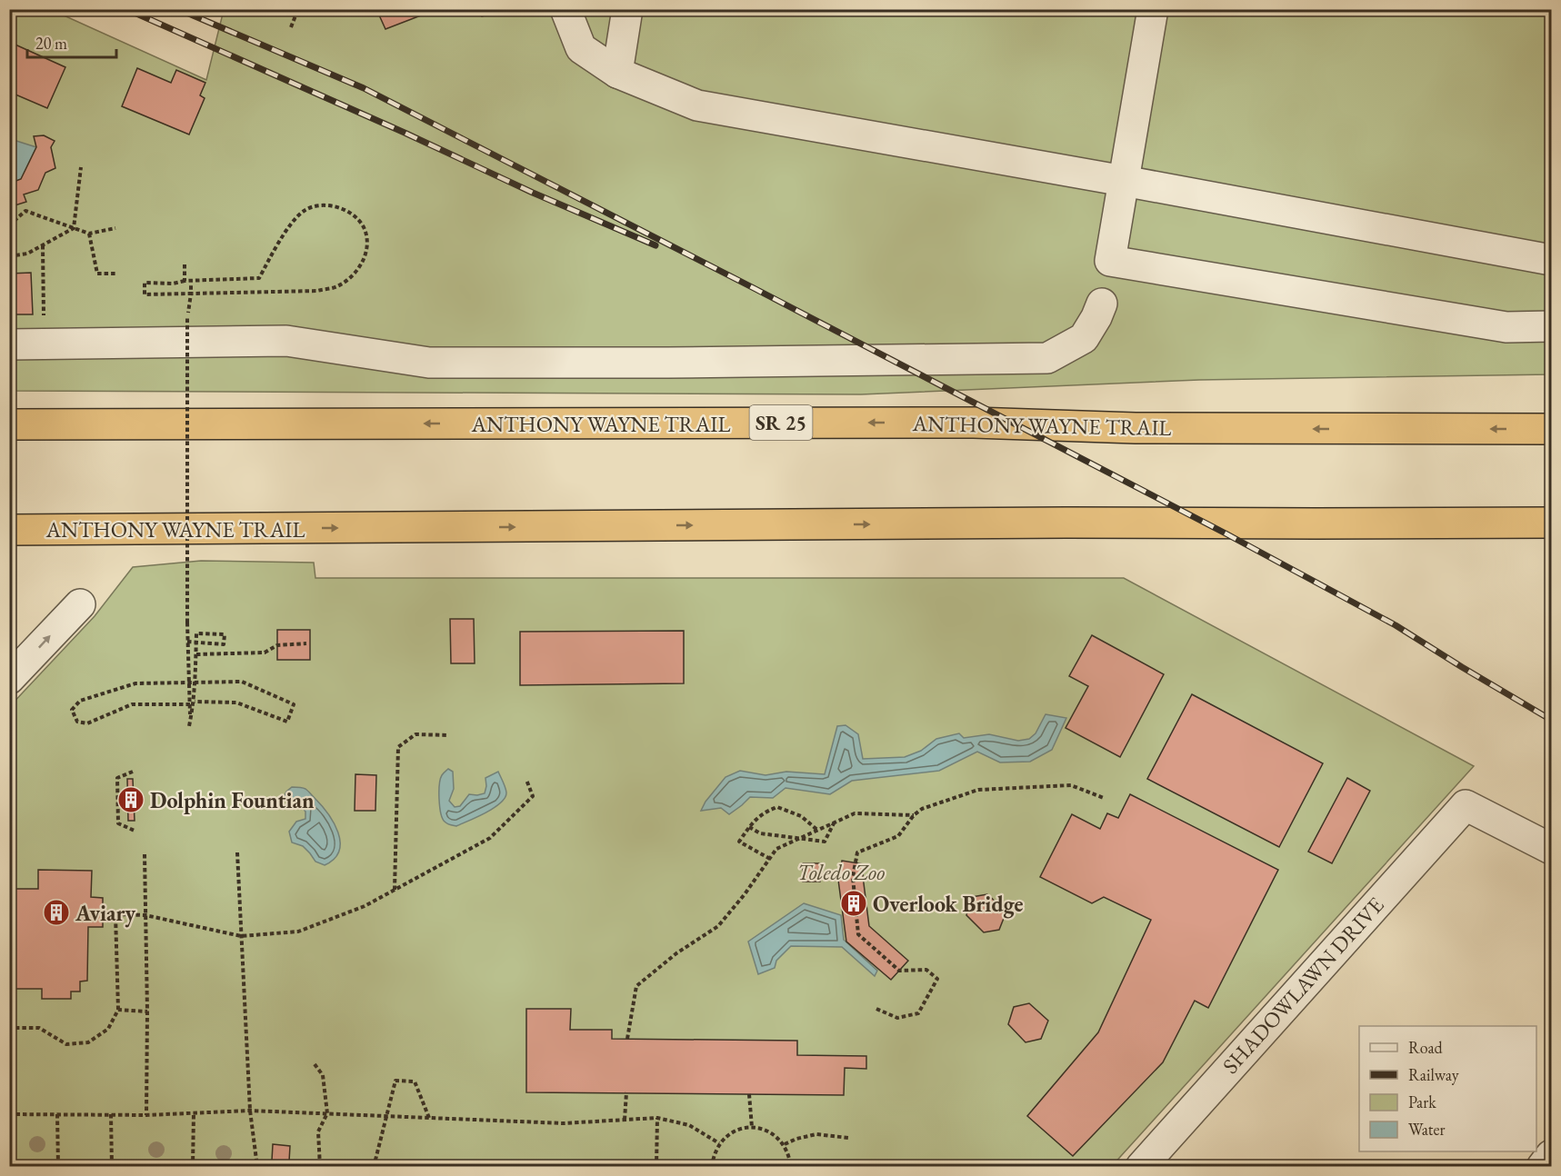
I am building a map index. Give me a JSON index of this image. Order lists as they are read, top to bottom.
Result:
{
  "streets": {
    "highway": ["SR 25", "ANTHONY WAYNE TRAIL"],
    "street": ["SHADOWLAWN DRIVE"]
  },
  "parks": ["Toledo Zoo"],
  "places": {
    "building": ["Dolphin Fountian", "Overlook Bridge", "Aviary"]
  },
  "legend": [
    "Road",
    "Railway",
    "Park",
    "Water"
  ],
  "scale_bar": "20 m"
}
